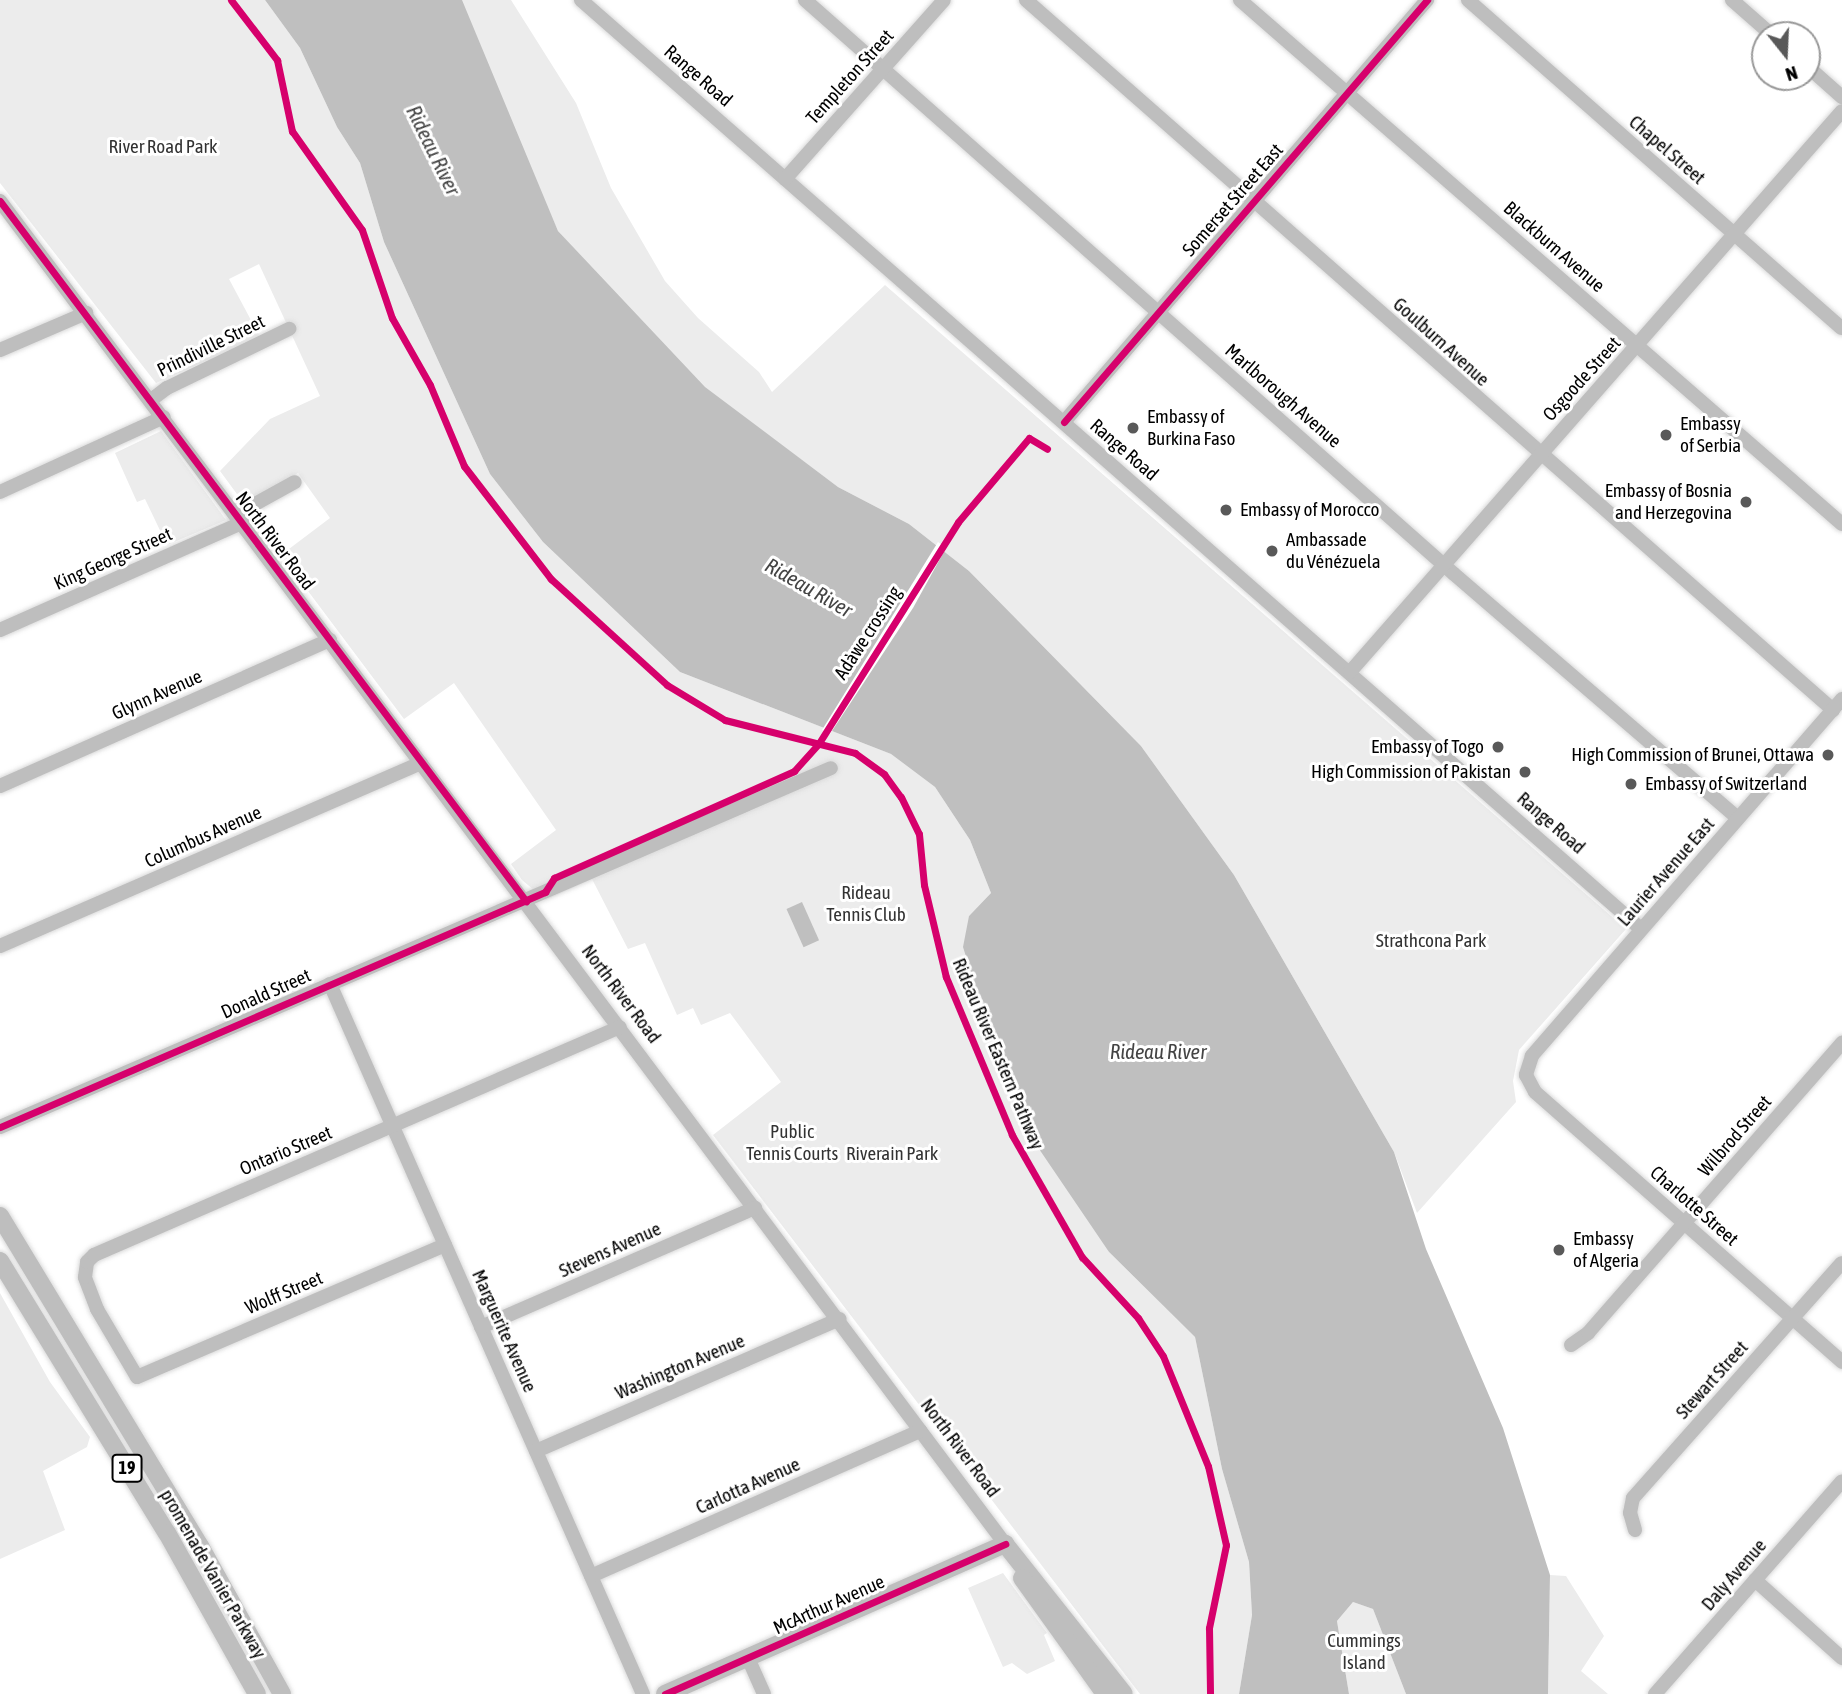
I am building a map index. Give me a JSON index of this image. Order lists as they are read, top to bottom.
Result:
{
  "streets": {
    "main road": [
      "North River Road",
      "19",
      "promenade Vanier Parkway",
      "McArthur Avenue"
    ],
    "street": [
      "Range Road",
      "Templeton Street",
      "Chapel Street",
      "Somerset Street East",
      "Blackburn Avenue",
      "Goulburn Avenue",
      "Prindiville Street",
      "Osgoode Street",
      "Marlborough Avenue",
      "King George Street",
      "Glynn Avenue",
      "Columbus Avenue",
      "Laurier Avenue East",
      "Donald Street",
      "Wilbrod Street",
      "Ontario Street",
      "Charlotte Street",
      "Stevens Avenue",
      "Wolff Street",
      "Marguerite Avenue",
      "Washington Avenue",
      "Stewart Street",
      "Carlotta Avenue",
      "Daly Avenue"
    ],
    "cycle path": ["Adàwe crossing", "Rideau River Eastern Pathway"]
  },
  "crossings": [
    ["Range Road", "Templeton Street"],
    ["Range Road", "Somerset Street East"],
    ["Range Road", "Osgoode Street"],
    ["Range Road", "Laurier Avenue East"],
    ["Templeton Street", "Marlborough Avenue"],
    ["Chapel Street", "Osgoode Street"],
    ["Somerset Street East", "Blackburn Avenue"],
    ["Somerset Street East", "Goulburn Avenue"],
    ["Somerset Street East", "Marlborough Avenue"],
    ["Blackburn Avenue", "Osgoode Street"],
    ["Goulburn Avenue", "Osgoode Street"],
    ["Goulburn Avenue", "Laurier Avenue East"],
    ["Prindiville Street", "North River Road"],
    ["Osgoode Street", "Marlborough Avenue"],
    ["Marlborough Avenue", "Laurier Avenue East"],
    ["North River Road", "King George Street"],
    ["North River Road", "Glynn Avenue"],
    ["North River Road", "Columbus Avenue"],
    ["North River Road", "Donald Street"],
    ["North River Road", "Ontario Street"],
    ["North River Road", "Stevens Avenue"],
    ["North River Road", "Washington Avenue"],
    ["North River Road", "Carlotta Avenue"],
    ["North River Road", "McArthur Avenue"],
    ["Laurier Avenue East", "Charlotte Street"],
    ["Donald Street", "Marguerite Avenue"],
    ["Wilbrod Street", "Charlotte Street"],
    ["Ontario Street", "Wolff Street"],
    ["Ontario Street", "Marguerite Avenue"],
    ["Charlotte Street", "Stewart Street"],
    ["Stevens Avenue", "Marguerite Avenue"],
    ["Wolff Street", "Marguerite Avenue"],
    ["Marguerite Avenue", "Washington Avenue"],
    ["Marguerite Avenue", "Carlotta Avenue"]
  ],
  "water": ["Rideau River"],
  "parks": [
    "River Road Park",
    "Rideau Tennis Club",
    "Strathcona Park",
    "Public Tennis Courts",
    "Riverain Park",
    "Cummings Island"
  ],
  "places": [
    "Embassy of Burkina Faso",
    "Embassy of Serbia",
    "Embassy of Bosnia and Herzegovina",
    "Embassy of Morocco",
    "Ambassade du Vénézuela",
    "Embassy of Togo",
    "High Commission of Brunei, Ottawa",
    "High Commission of Pakistan",
    "Embassy of Switzerland",
    "Embassy of Algeria"
  ],
  "north": "bottom"
}
